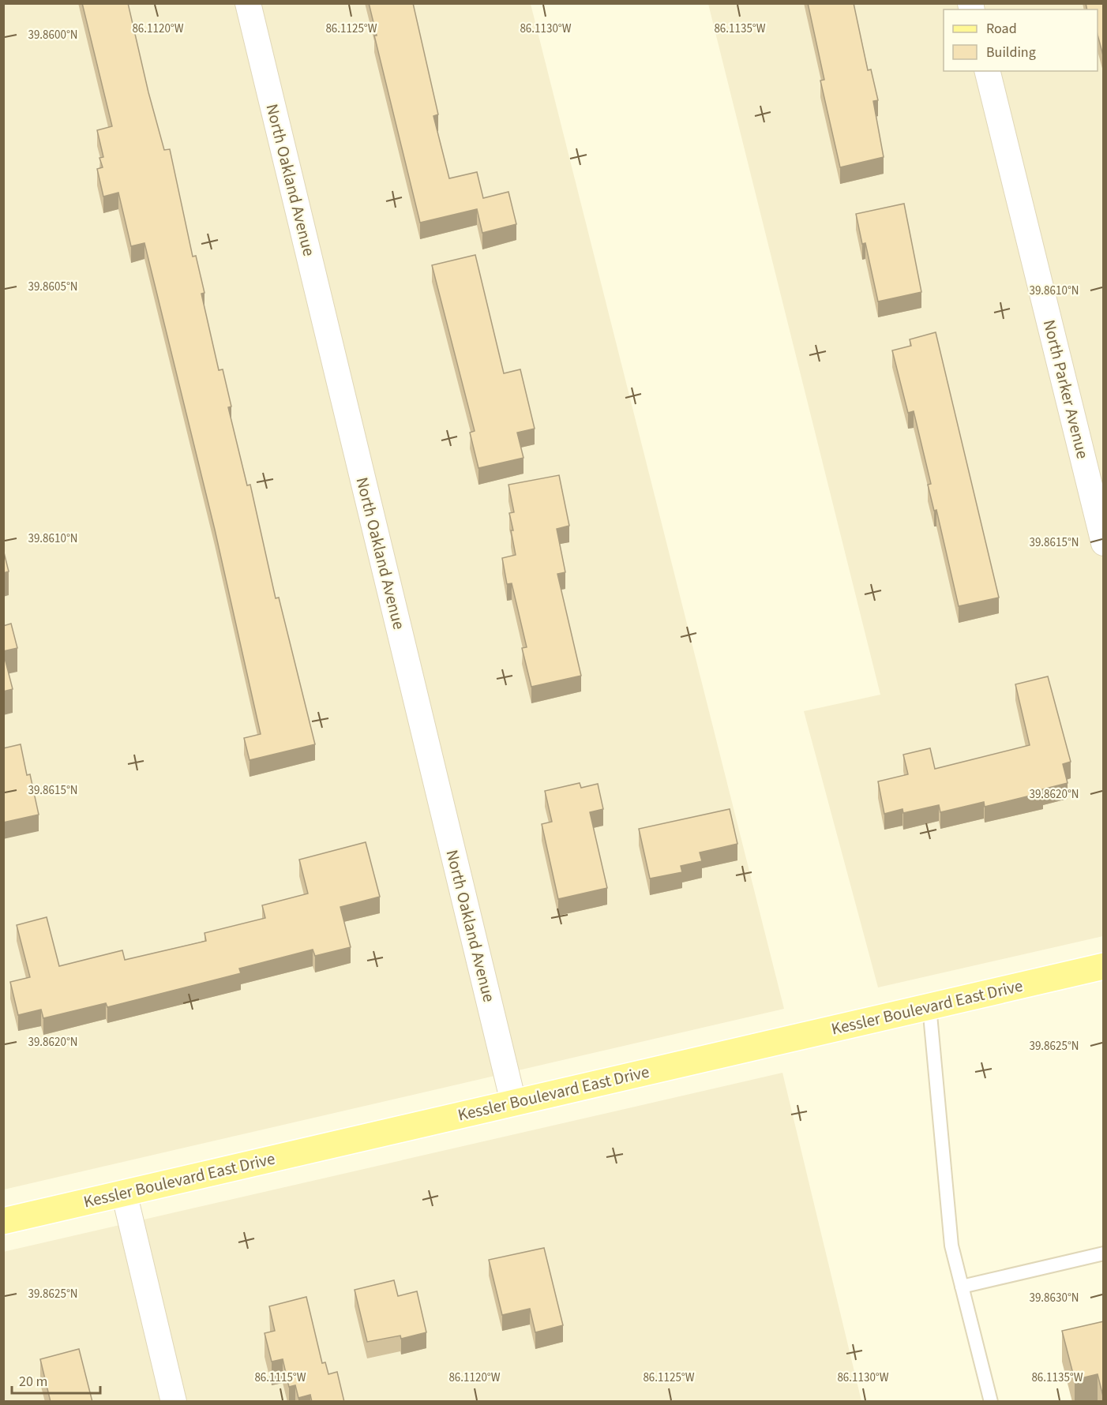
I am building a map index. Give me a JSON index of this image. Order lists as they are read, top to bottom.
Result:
{
  "streets": {
    "main road": ["Kessler Boulevard East Drive"],
    "street": ["North Oakland Avenue", "North Parker Avenue"]
  },
  "crossings": [
    ["North Oakland Avenue", "Kessler Boulevard East Drive"]
  ],
  "legend": ["Road", "Building"],
  "scale_bar": "20 m",
  "coordinates": [
    "86.1120°W",
    "86.1125°W",
    "86.1130°W",
    "86.1135°W",
    "39.8600°N",
    "39.8605°N",
    "39.8610°N",
    "39.8615°N",
    "39.8620°N",
    "39.8625°N",
    "39.8630°N",
    "86.1115°W"
  ]
}
